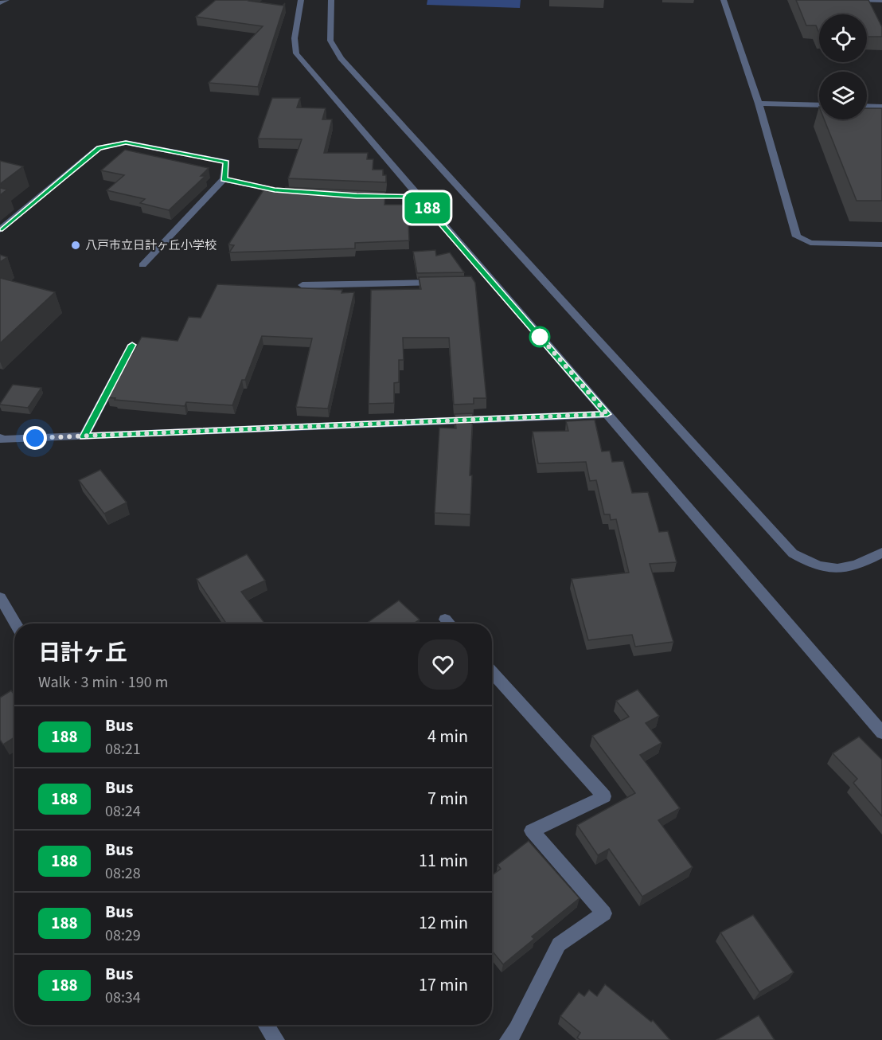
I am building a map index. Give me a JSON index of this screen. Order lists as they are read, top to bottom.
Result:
{
  "places": ["八戸市立日計ヶ丘小学校"],
  "lines": ["bus line 188"],
  "page": {
    "on_map": "188",
    "heading": ["日計ヶ丘", "Walk · 3 min · 190 m"],
    "list": [
      {
        "mark": "188",
        "name": "Bus",
        "note": "08:21",
        "value": "4 min"
      },
      {
        "mark": "188",
        "name": "Bus",
        "note": "08:24",
        "value": "7 min"
      },
      {
        "mark": "188",
        "name": "Bus",
        "note": "08:28",
        "value": "11 min"
      },
      {
        "mark": "188",
        "name": "Bus",
        "note": "08:29",
        "value": "12 min"
      },
      {
        "mark": "188",
        "name": "Bus",
        "note": "08:34",
        "value": "17 min"
      }
    ]
  }
}
